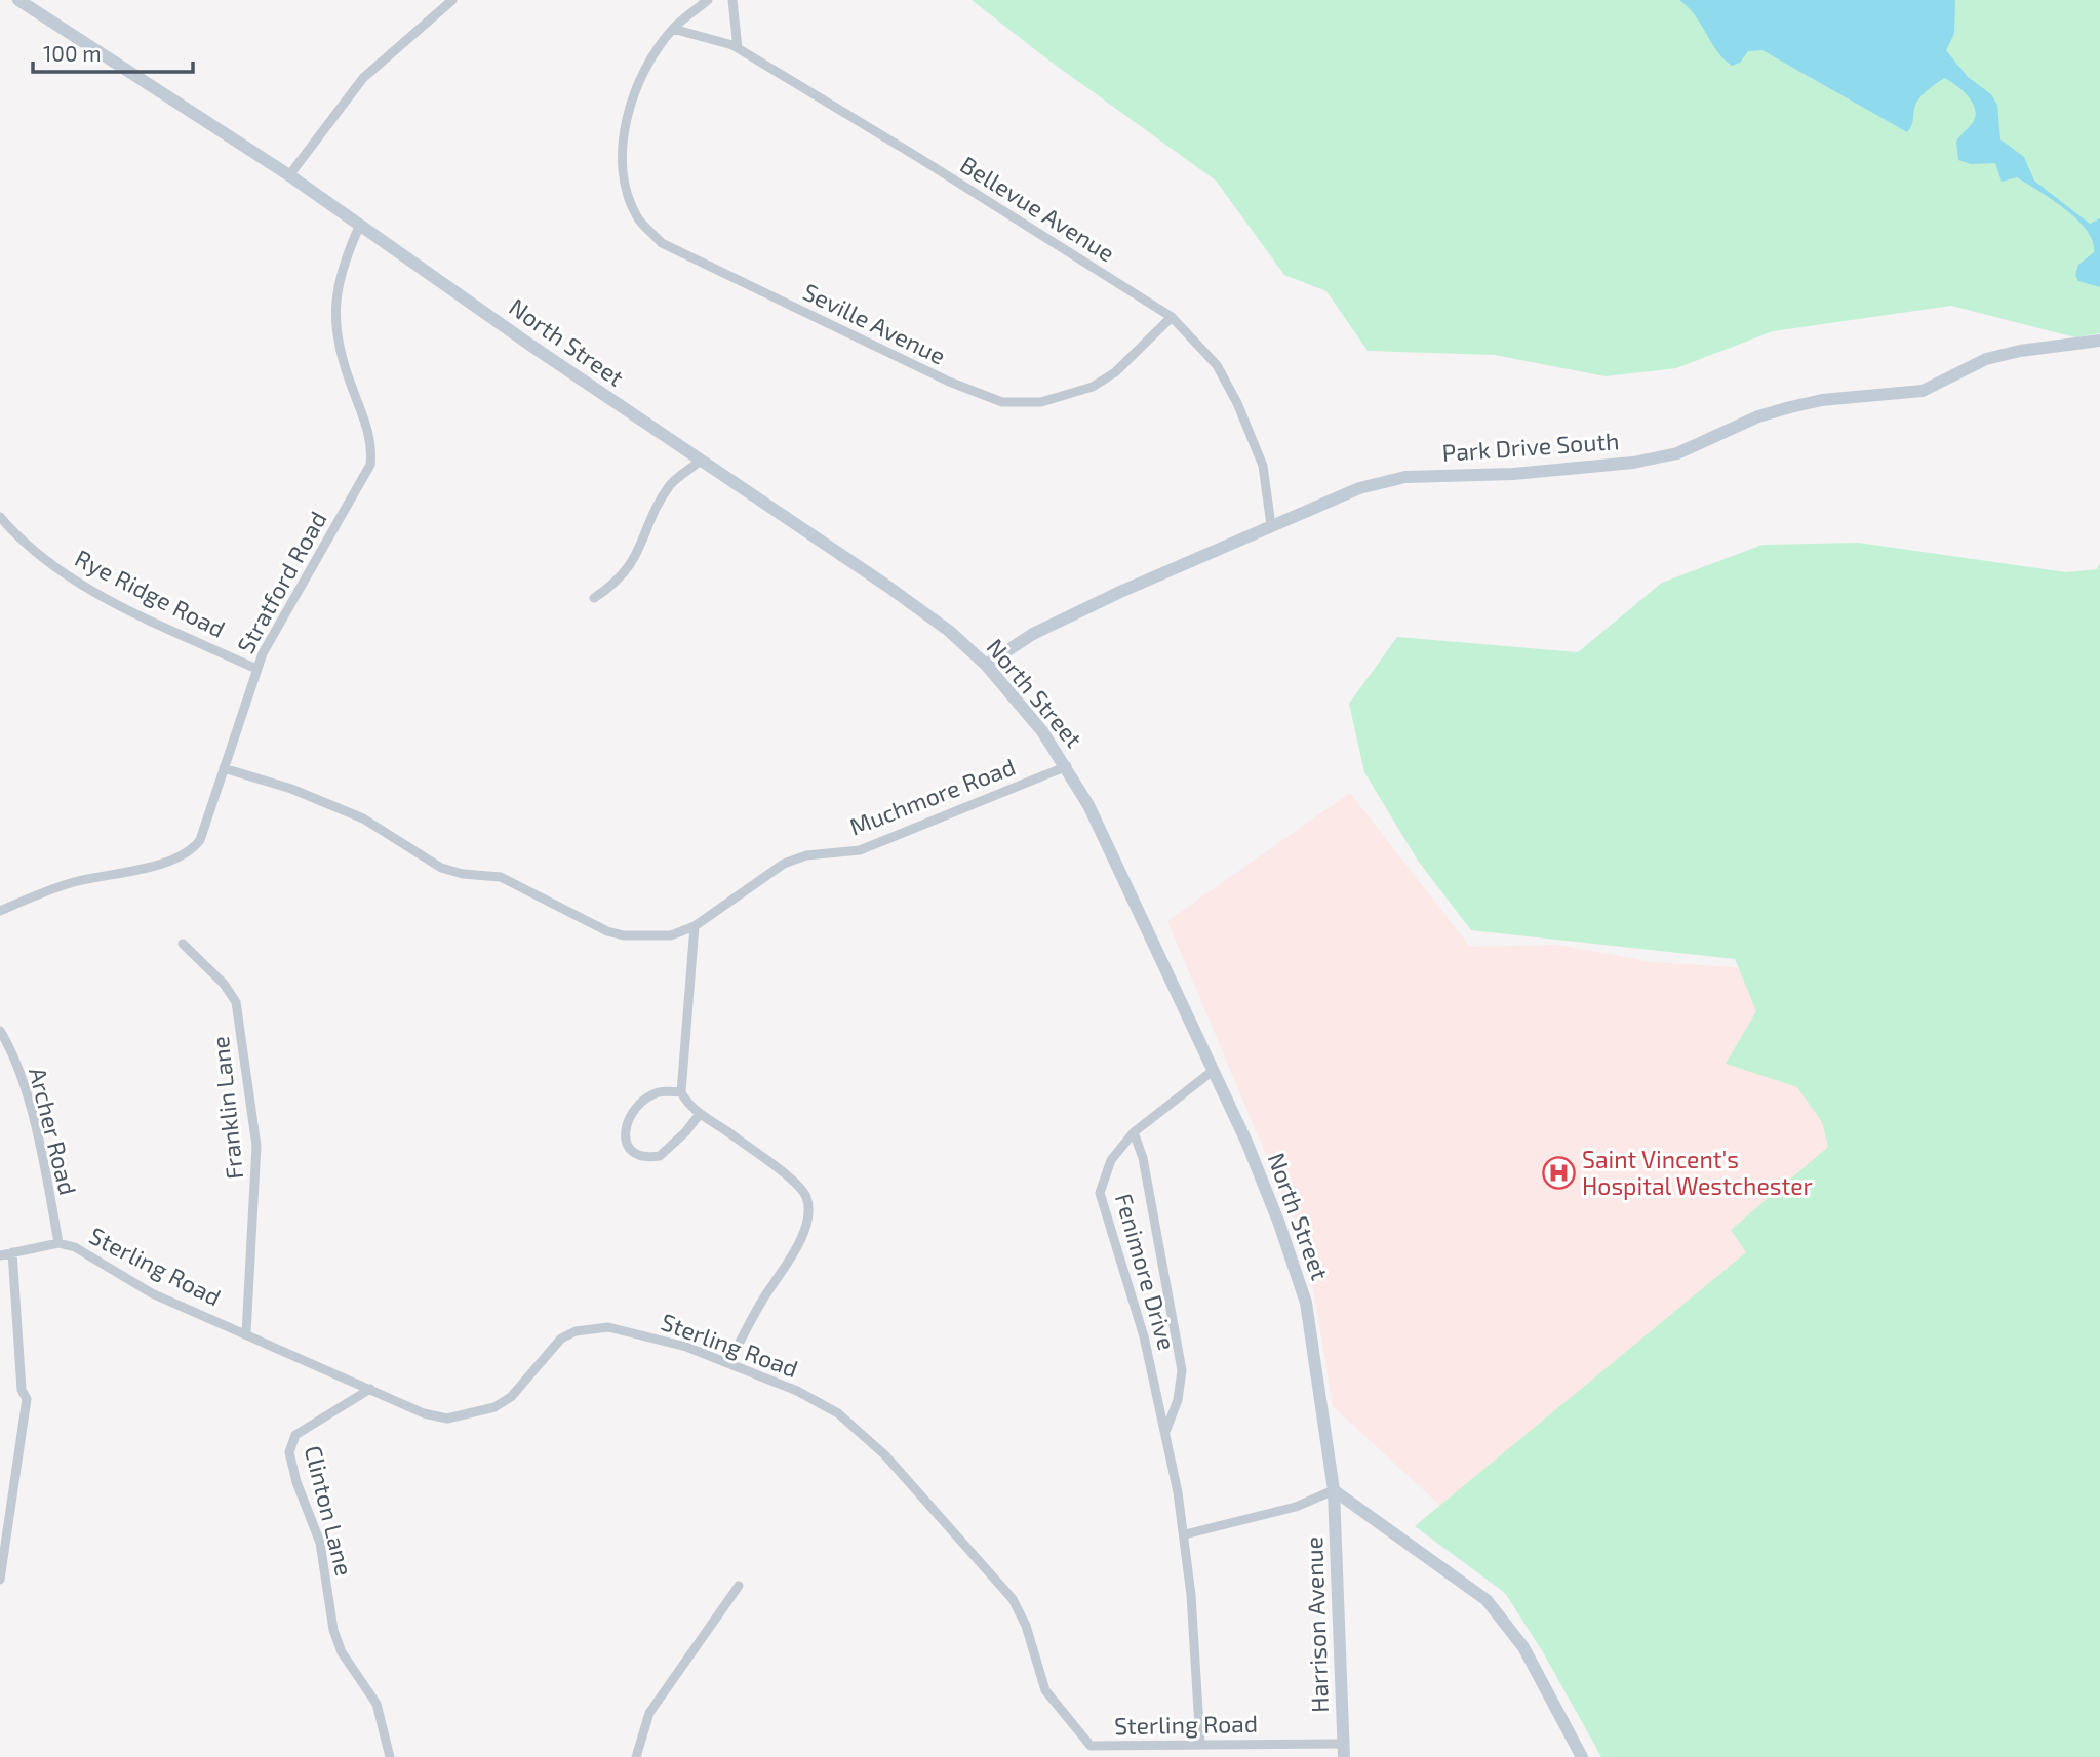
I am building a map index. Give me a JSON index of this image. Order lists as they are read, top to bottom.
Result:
{
  "streets": {
    "main road": ["North Street", "Park Drive South", "Harrison Avenue"],
    "street": [
      "Bellevue Avenue",
      "Seville Avenue",
      "Stratford Road",
      "Rye Ridge Road",
      "Muchmore Road",
      "Franklin Lane",
      "Archer Road",
      "Sterling Road",
      "Fenimore Drive",
      "Clinton Lane"
    ]
  },
  "crossings": [
    ["Bellevue Avenue", "Seville Avenue"],
    ["Bellevue Avenue", "Park Drive South"],
    ["North Street", "Park Drive South"],
    ["North Street", "Stratford Road"],
    ["North Street", "Muchmore Road"],
    ["North Street", "Fenimore Drive"],
    ["North Street", "Harrison Avenue"],
    ["Stratford Road", "Rye Ridge Road"],
    ["Stratford Road", "Muchmore Road"],
    ["Franklin Lane", "Sterling Road"],
    ["Archer Road", "Sterling Road"],
    ["Sterling Road", "Fenimore Drive"],
    ["Sterling Road", "Clinton Lane"],
    ["Sterling Road", "Harrison Avenue"]
  ],
  "places": {
    "hospital": ["Saint Vincent's Hospital Westchester"]
  },
  "scale_bar": "100 m"
}
